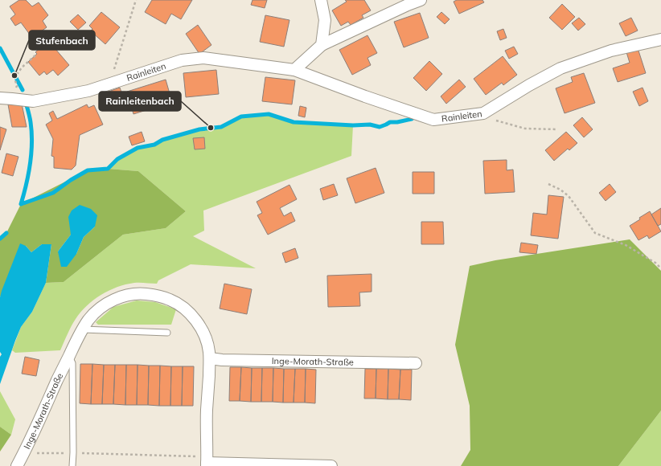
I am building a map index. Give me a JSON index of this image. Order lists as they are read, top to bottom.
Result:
{
  "streets": {
    "street": ["Rainleiten", "Inge-Morath-Straße"]
  },
  "places": ["Stufenbach", "Rainleitenbach"]
}
